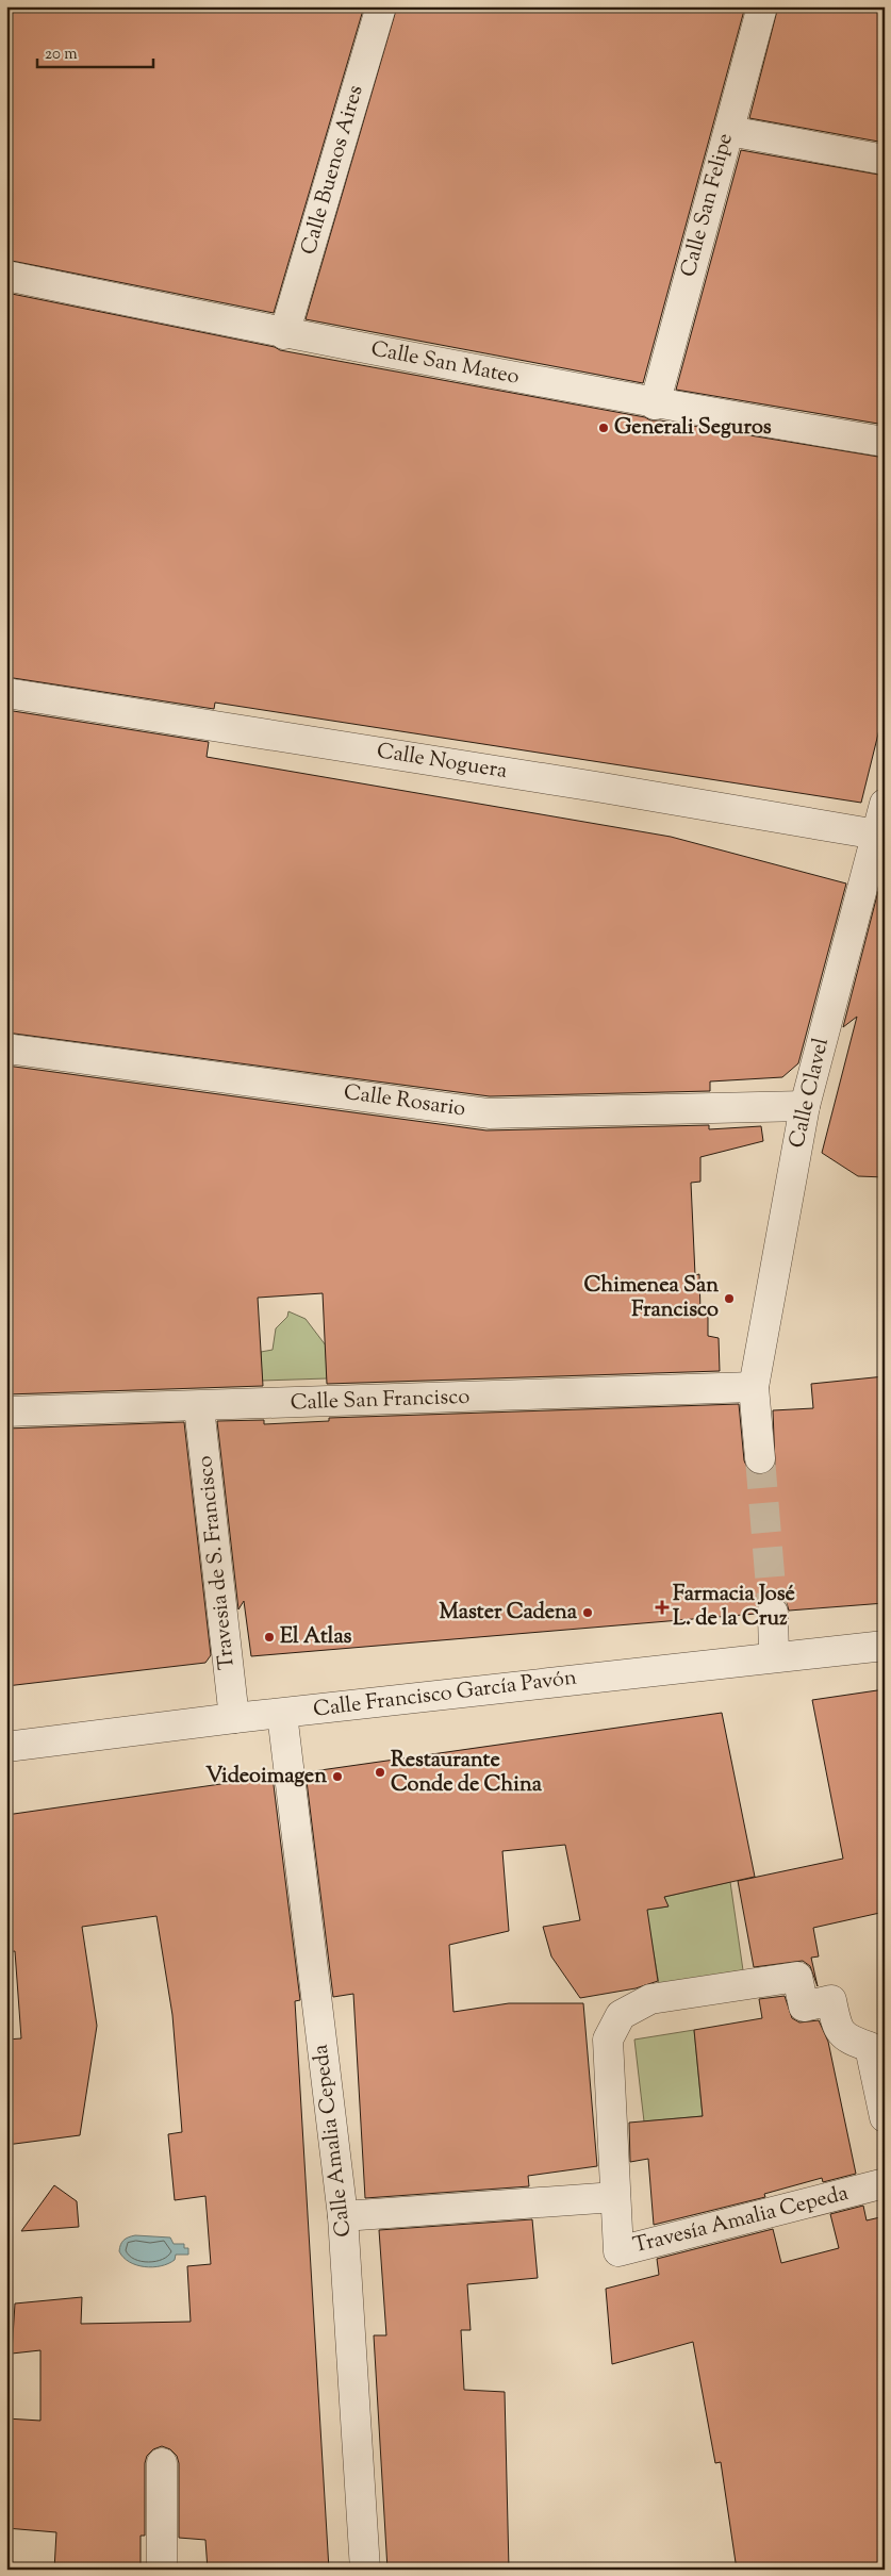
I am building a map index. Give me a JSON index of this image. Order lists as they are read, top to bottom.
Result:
{
  "streets": {
    "street": [
      "Calle Buenos Aires",
      "Calle San Felipe",
      "Calle San Mateo",
      "Calle Noguera",
      "Calle Clavel",
      "Calle Rosario",
      "Calle San Francisco",
      "Travesia de S. Francisco",
      "Calle Francisco García Pavón",
      "Calle Amalia Cepeda",
      "Travesía Amalia Cepeda"
    ]
  },
  "crossings": [
    ["Calle Buenos Aires", "Calle San Mateo"],
    ["Calle San Felipe", "Calle San Mateo"],
    ["Calle Noguera", "Calle Clavel"],
    ["Calle Clavel", "Calle Rosario"],
    ["Calle Clavel", "Calle San Francisco"],
    ["Calle San Francisco", "Travesia de S. Francisco"],
    ["Travesia de S. Francisco", "Calle Francisco García Pavón"],
    ["Calle Francisco García Pavón", "Calle Amalia Cepeda"]
  ],
  "places": {
    "other": [
      "Generali Seguros",
      "Chimenea San Francisco",
      "Master Cadena",
      "El Atlas",
      "Restaurante Conde de China",
      "Videoimagen"
    ],
    "health": ["Farmacia José L. de la Cruz"]
  },
  "scale_bar": "20 m"
}
